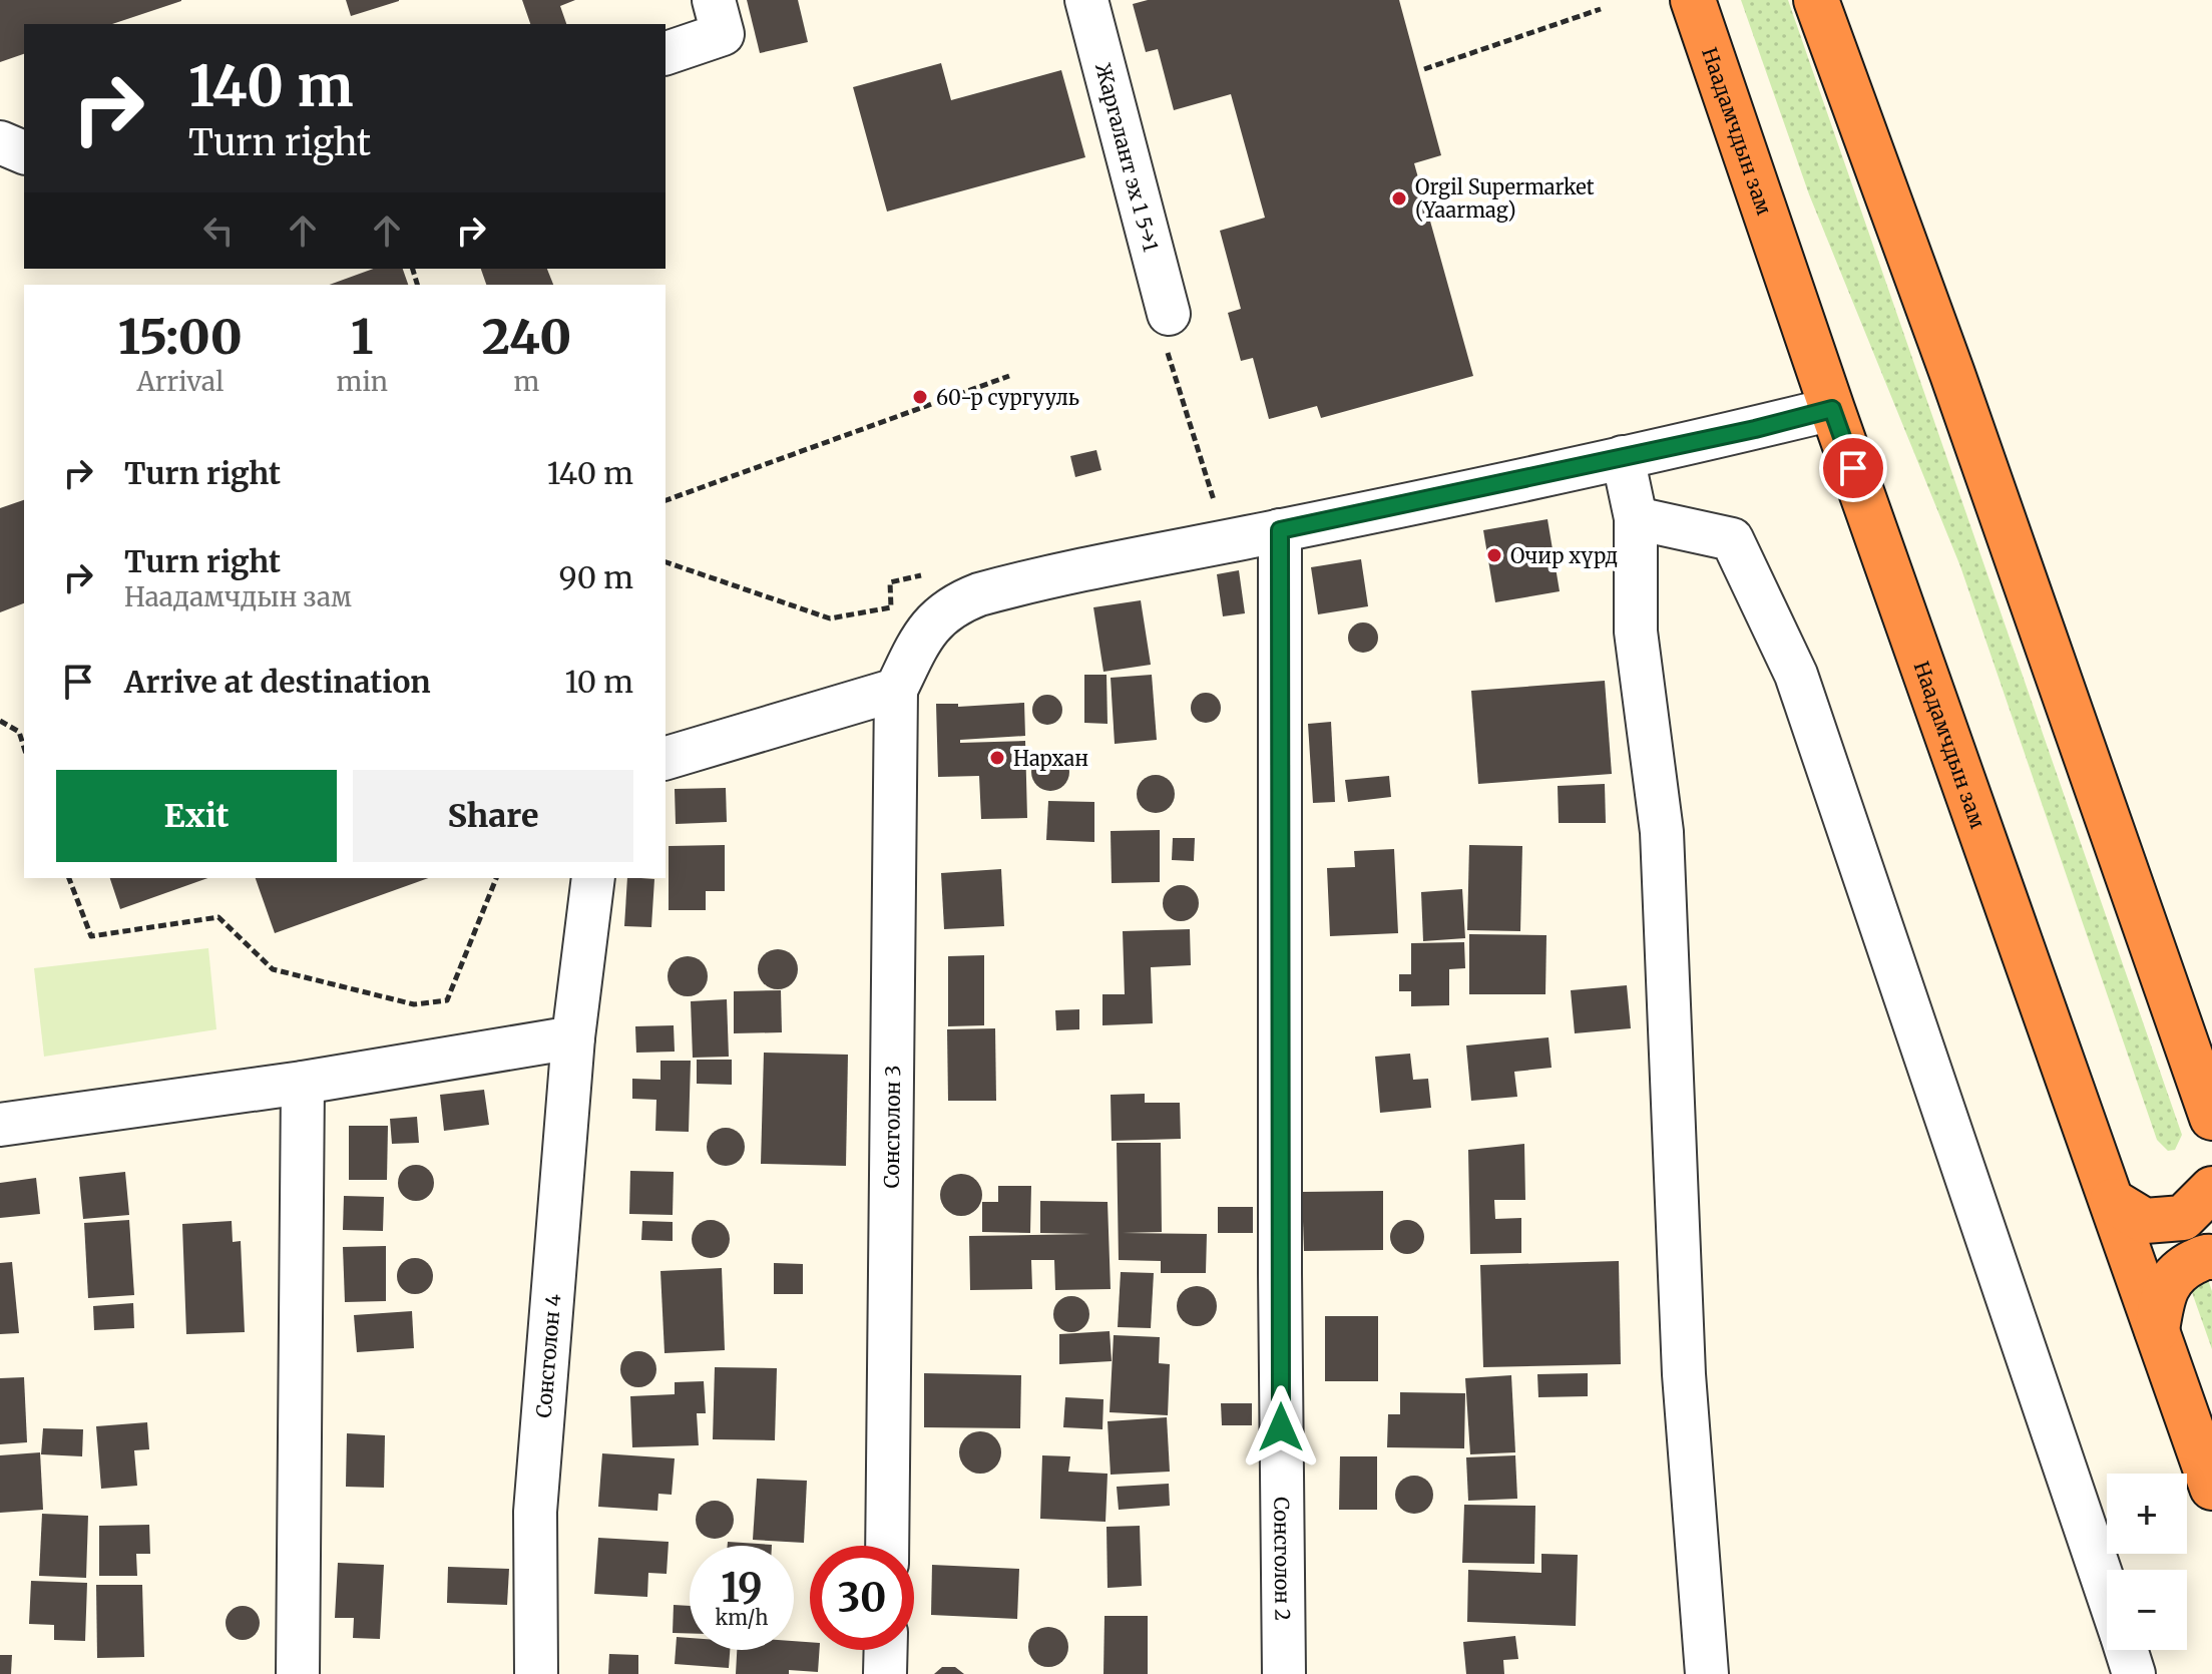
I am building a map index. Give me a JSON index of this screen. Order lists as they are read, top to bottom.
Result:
{
  "streets": {
    "highway": ["Наадамчдын зам"],
    "street": [
      "Жаргалант эх 1 5→1",
      "Сонсголон 3",
      "Сонсголон 4",
      "Сонсголон 2"
    ]
  },
  "places": [
    "Orgil Supermarket (Yaarmag)",
    "60-р сургууль",
    "Очир хүрд",
    "Нархан"
  ],
  "page": {
    "turn": ["140 m", "Turn right"],
    "eta": [
      "15:00",
      "Arrival",
      "1",
      "min",
      "240",
      "m"
    ],
    "list": [
      {
        "name": "Turn right",
        "value": "140 m"
      },
      {
        "name": "Turn right",
        "note": "Наадамчдын зам",
        "value": "90 m"
      },
      {
        "name": "Arrive at destination",
        "value": "10 m"
      }
    ],
    "buttons": ["Exit", "Share"],
    "map_buttons": ["+", "−"],
    "speed": "19 km/h",
    "limit": "30"
  }
}
